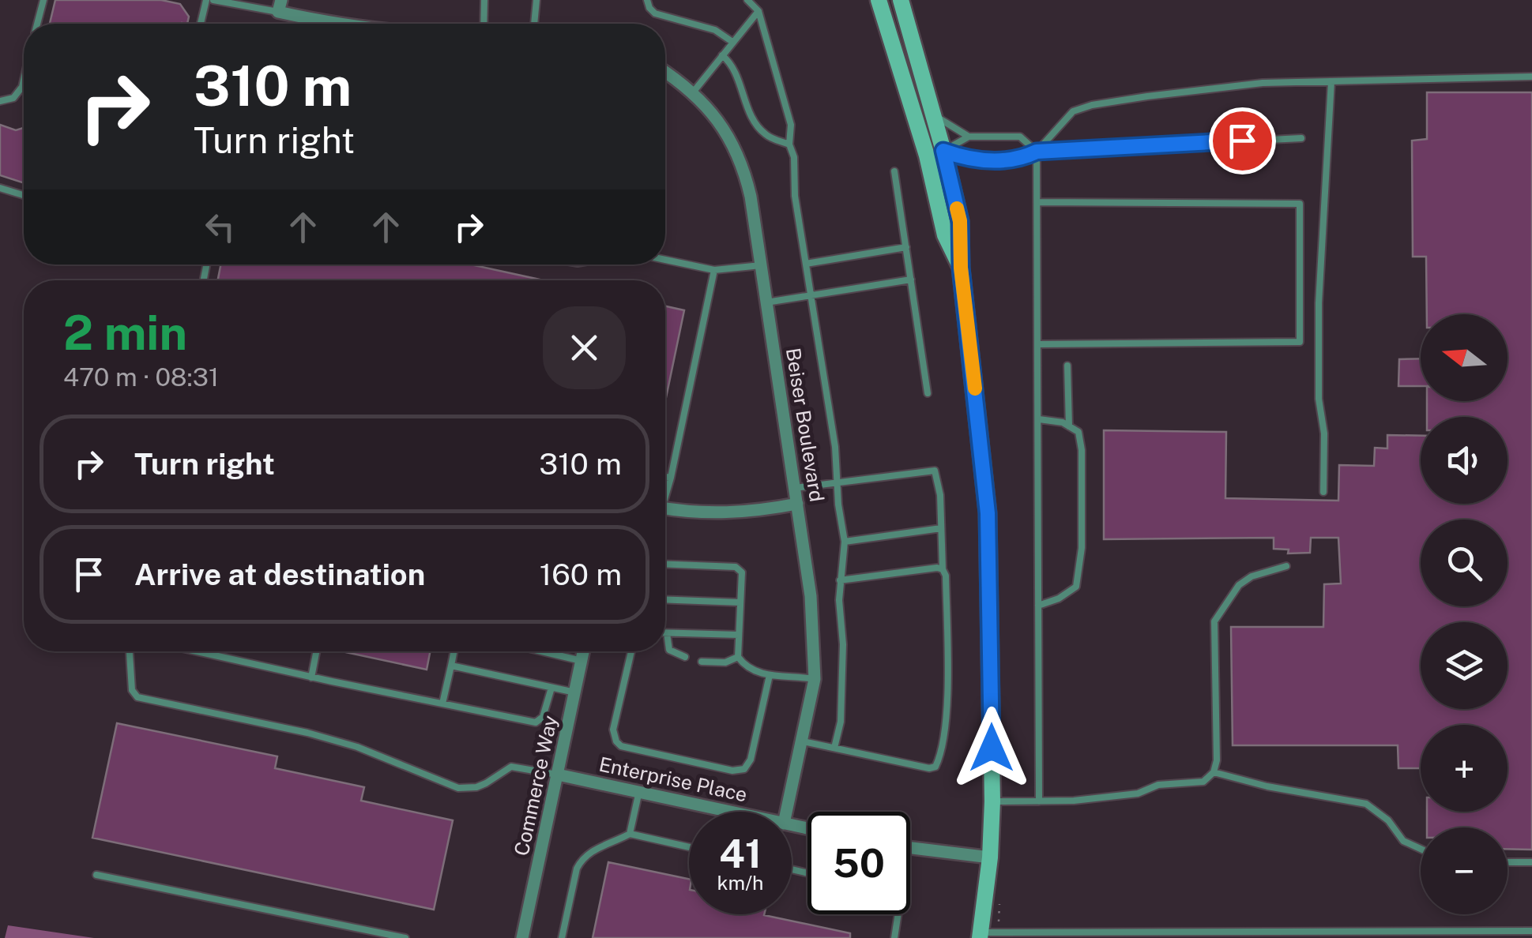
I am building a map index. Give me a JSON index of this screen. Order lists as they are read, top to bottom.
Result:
{
  "streets": {
    "street": ["Beiser Boulevard", "Enterprise Place", "Commerce Way"]
  },
  "crossings": [
    ["Enterprise Place", "Commerce Way"]
  ],
  "north": "left",
  "page": {
    "turn": ["310 m", "Turn right"],
    "heading": ["2 min", "470 m · 08:31"],
    "map_buttons": ["+", "−"],
    "list": [
      {
        "name": "Turn right",
        "value": "310 m"
      },
      {
        "name": "Arrive at destination",
        "value": "160 m"
      }
    ],
    "speed": "41 km/h",
    "limit": "50"
  }
}
